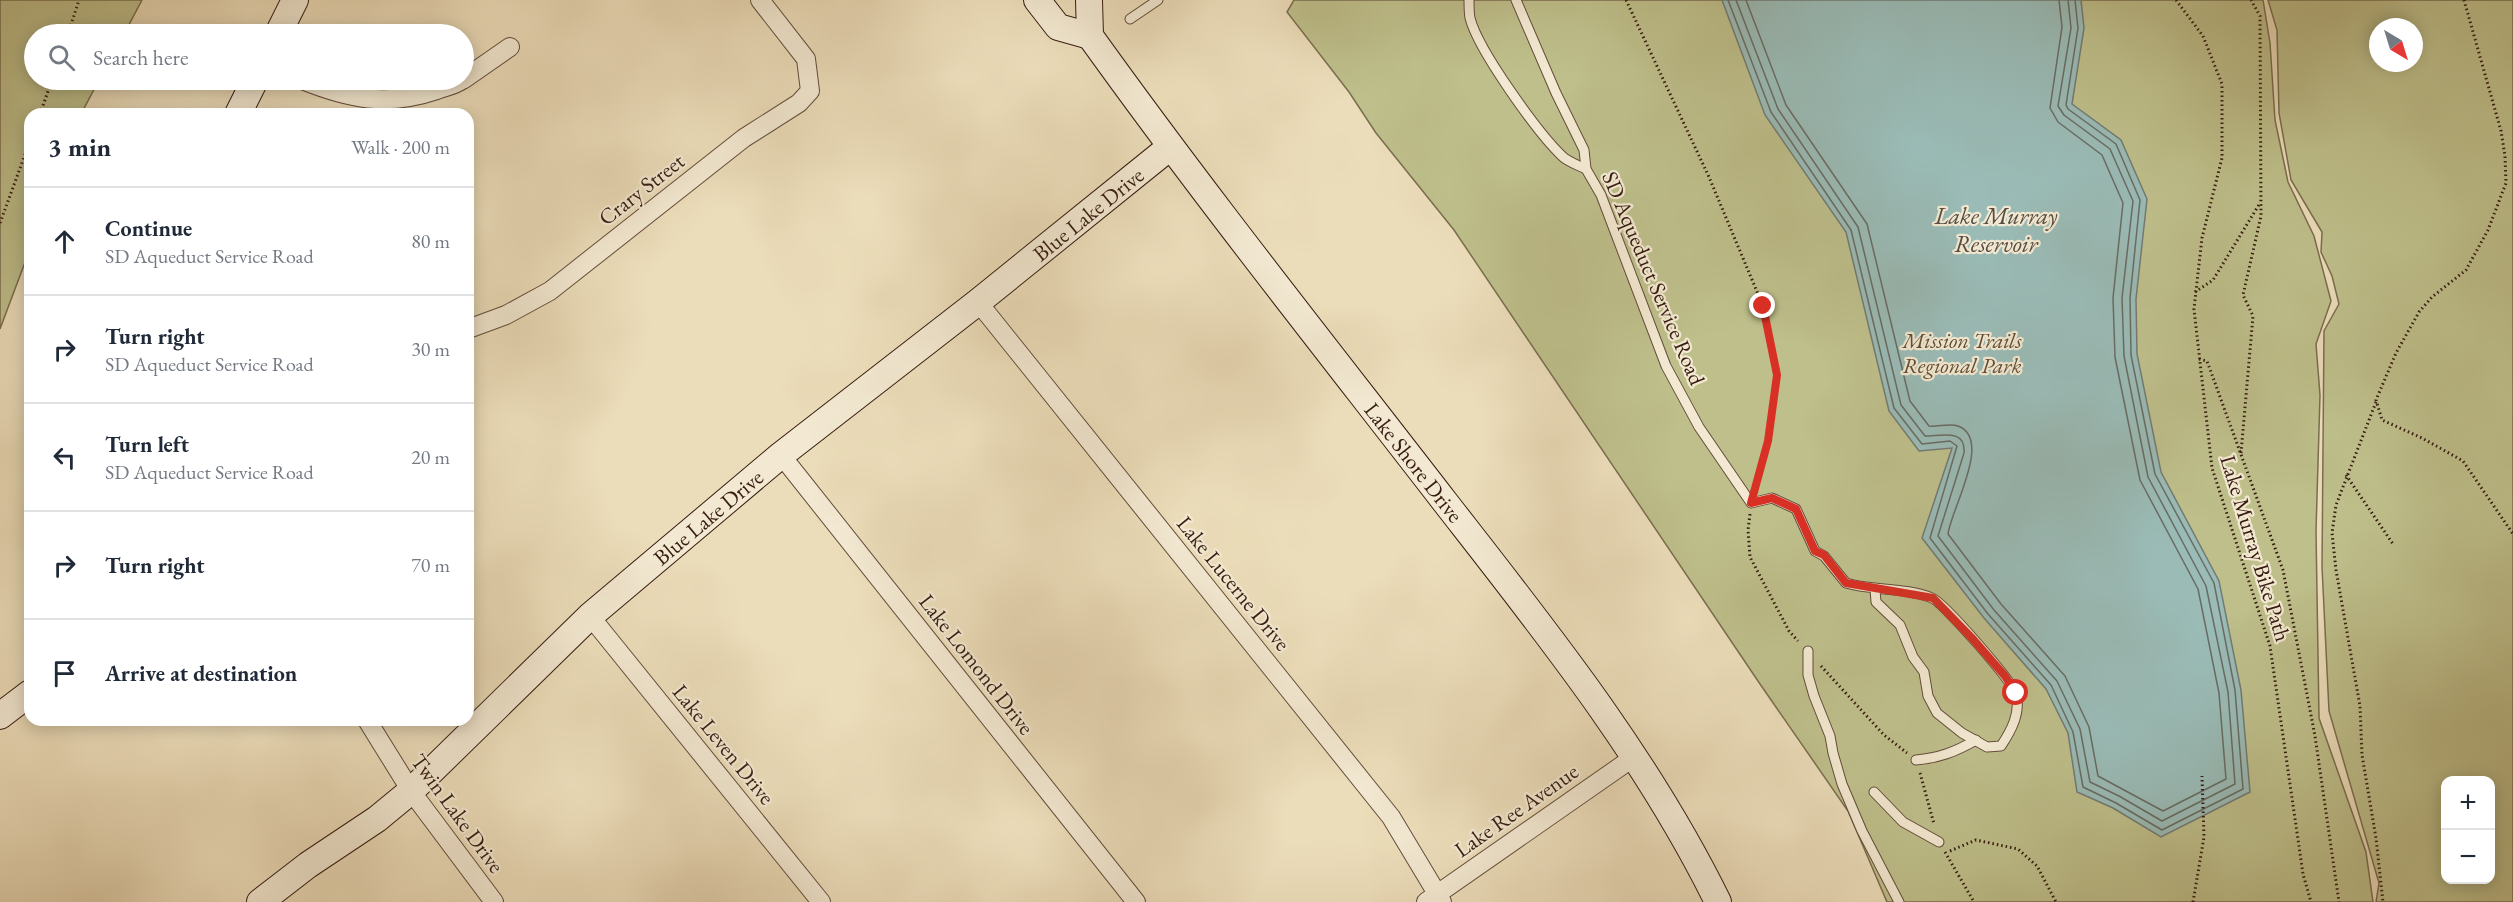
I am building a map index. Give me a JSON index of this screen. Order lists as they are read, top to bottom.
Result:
{
  "streets": {
    "street": [
      "Crary Street",
      "Blue Lake Drive",
      "Lake Shore Drive",
      "Lake Lucerne Drive",
      "Lake Lomond Drive",
      "Lake Leven Drive",
      "Lake Ree Avenue",
      "Twin Lake Drive"
    ],
    "lane": ["SD Aqueduct Service Road"],
    "path": ["Lake Murray Bike Path"]
  },
  "crossings": [
    ["Blue Lake Drive", "Lake Shore Drive"],
    ["Blue Lake Drive", "Lake Lucerne Drive"],
    ["Blue Lake Drive", "Lake Lomond Drive"],
    ["Blue Lake Drive", "Lake Leven Drive"],
    ["Blue Lake Drive", "Twin Lake Drive"],
    ["Lake Shore Drive", "Lake Ree Avenue"],
    ["Lake Lucerne Drive", "Lake Ree Avenue"]
  ],
  "water": ["Lake Murray Reservoir"],
  "parks": ["Mission Trails Regional Park"],
  "north": "bottom right",
  "page": {
    "search": "Search here",
    "heading": ["3 min", "Walk · 200 m"],
    "list": [
      ["Continue", "SD Aqueduct Service Road", "80 m"],
      ["Turn right", "SD Aqueduct Service Road", "30 m"],
      ["Turn left", "SD Aqueduct Service Road", "20 m"],
      ["Turn right", "70 m"],
      "Arrive at destination"
    ],
    "map_buttons": ["+", "−"]
  }
}
